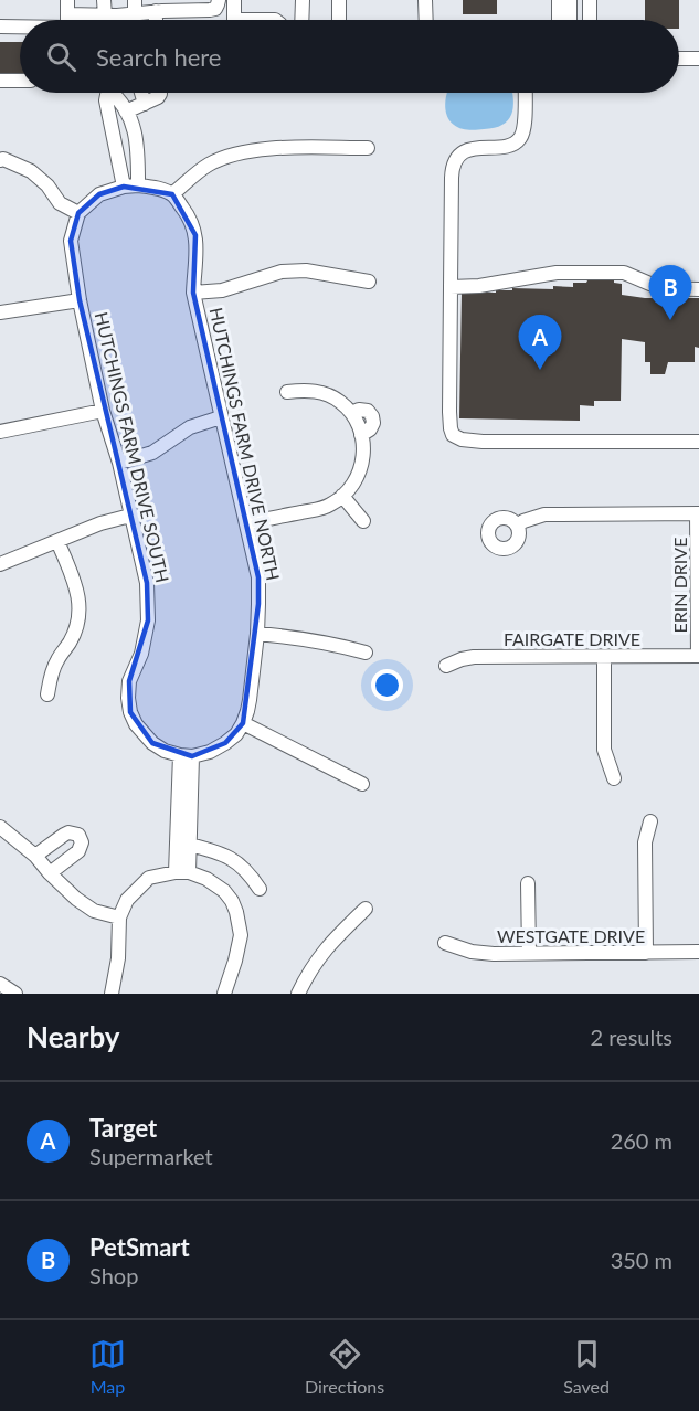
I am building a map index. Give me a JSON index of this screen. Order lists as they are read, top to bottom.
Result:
{
  "streets": {
    "street": [
      "HUTCHINGS FARM DRIVE NORTH",
      "HUTCHINGS FARM DRIVE SOUTH",
      "ERIN DRIVE",
      "FAIRGATE DRIVE",
      "WESTGATE DRIVE"
    ]
  },
  "crossings": [
    ["ERIN DRIVE", "FAIRGATE DRIVE"]
  ],
  "page": {
    "search": "Search here",
    "pins": ["B", "A"],
    "heading": ["Nearby", "2 results"],
    "list": [
      {
        "mark": "A",
        "name": "Target",
        "note": "Supermarket",
        "value": "260 m"
      },
      {
        "mark": "B",
        "name": "PetSmart",
        "note": "Shop",
        "value": "350 m"
      }
    ],
    "nav": ["Map", "Directions", "Saved"]
  }
}
